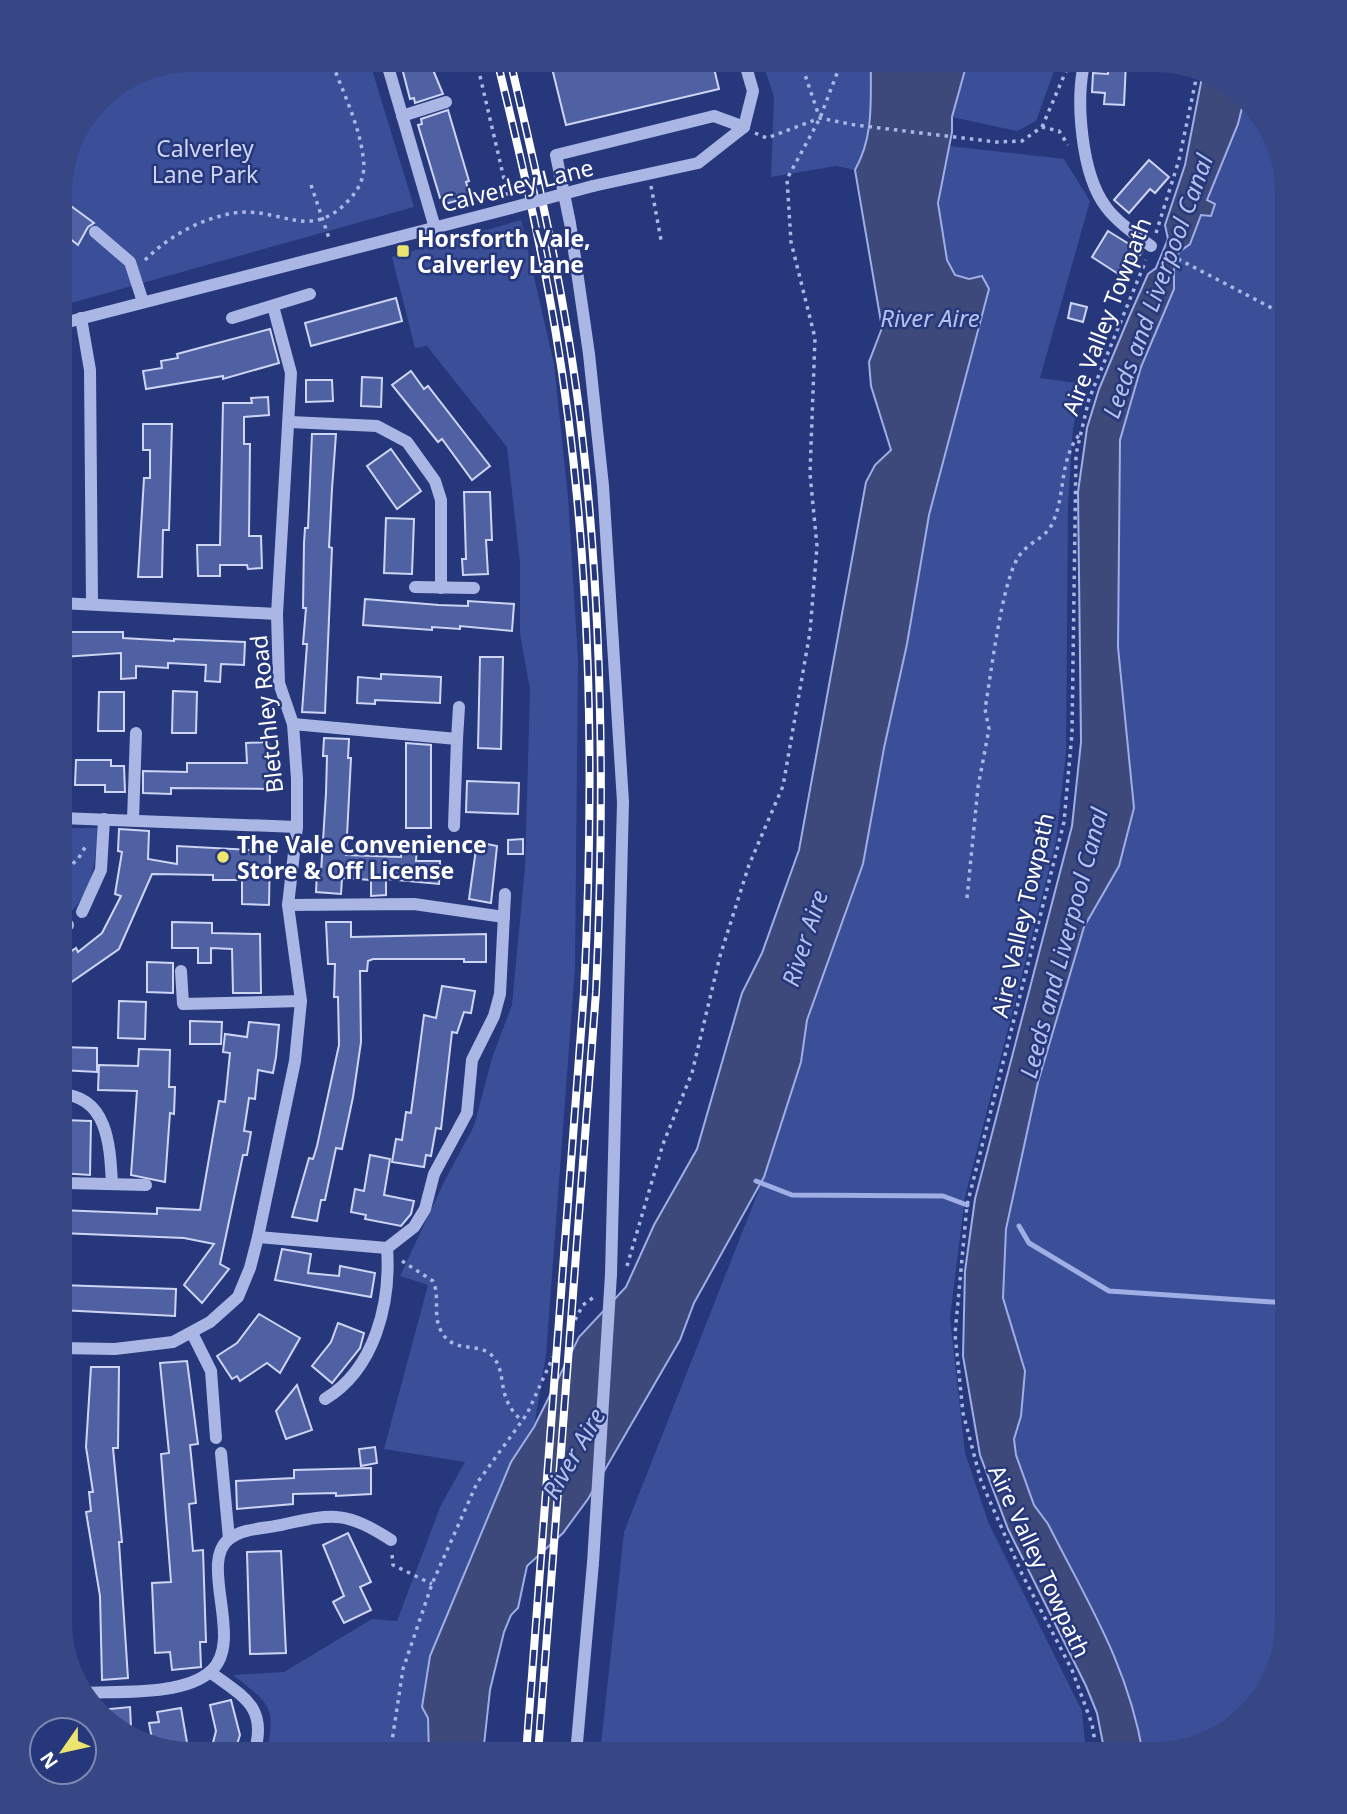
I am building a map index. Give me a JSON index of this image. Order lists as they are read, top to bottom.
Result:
{
  "streets": {
    "street": ["Calverley Lane", "Bletchley Road"],
    "path": ["Aire Valley Towpath"]
  },
  "water": ["Leeds and Liverpool Canal", "River Aire"],
  "parks": ["Calverley Lane Park"],
  "places": {
    "transit": ["Horsforth Vale, Calverley Lane"],
    "other": ["The Vale Convenience Store & Off License"]
  },
  "north": "bottom left"
}
